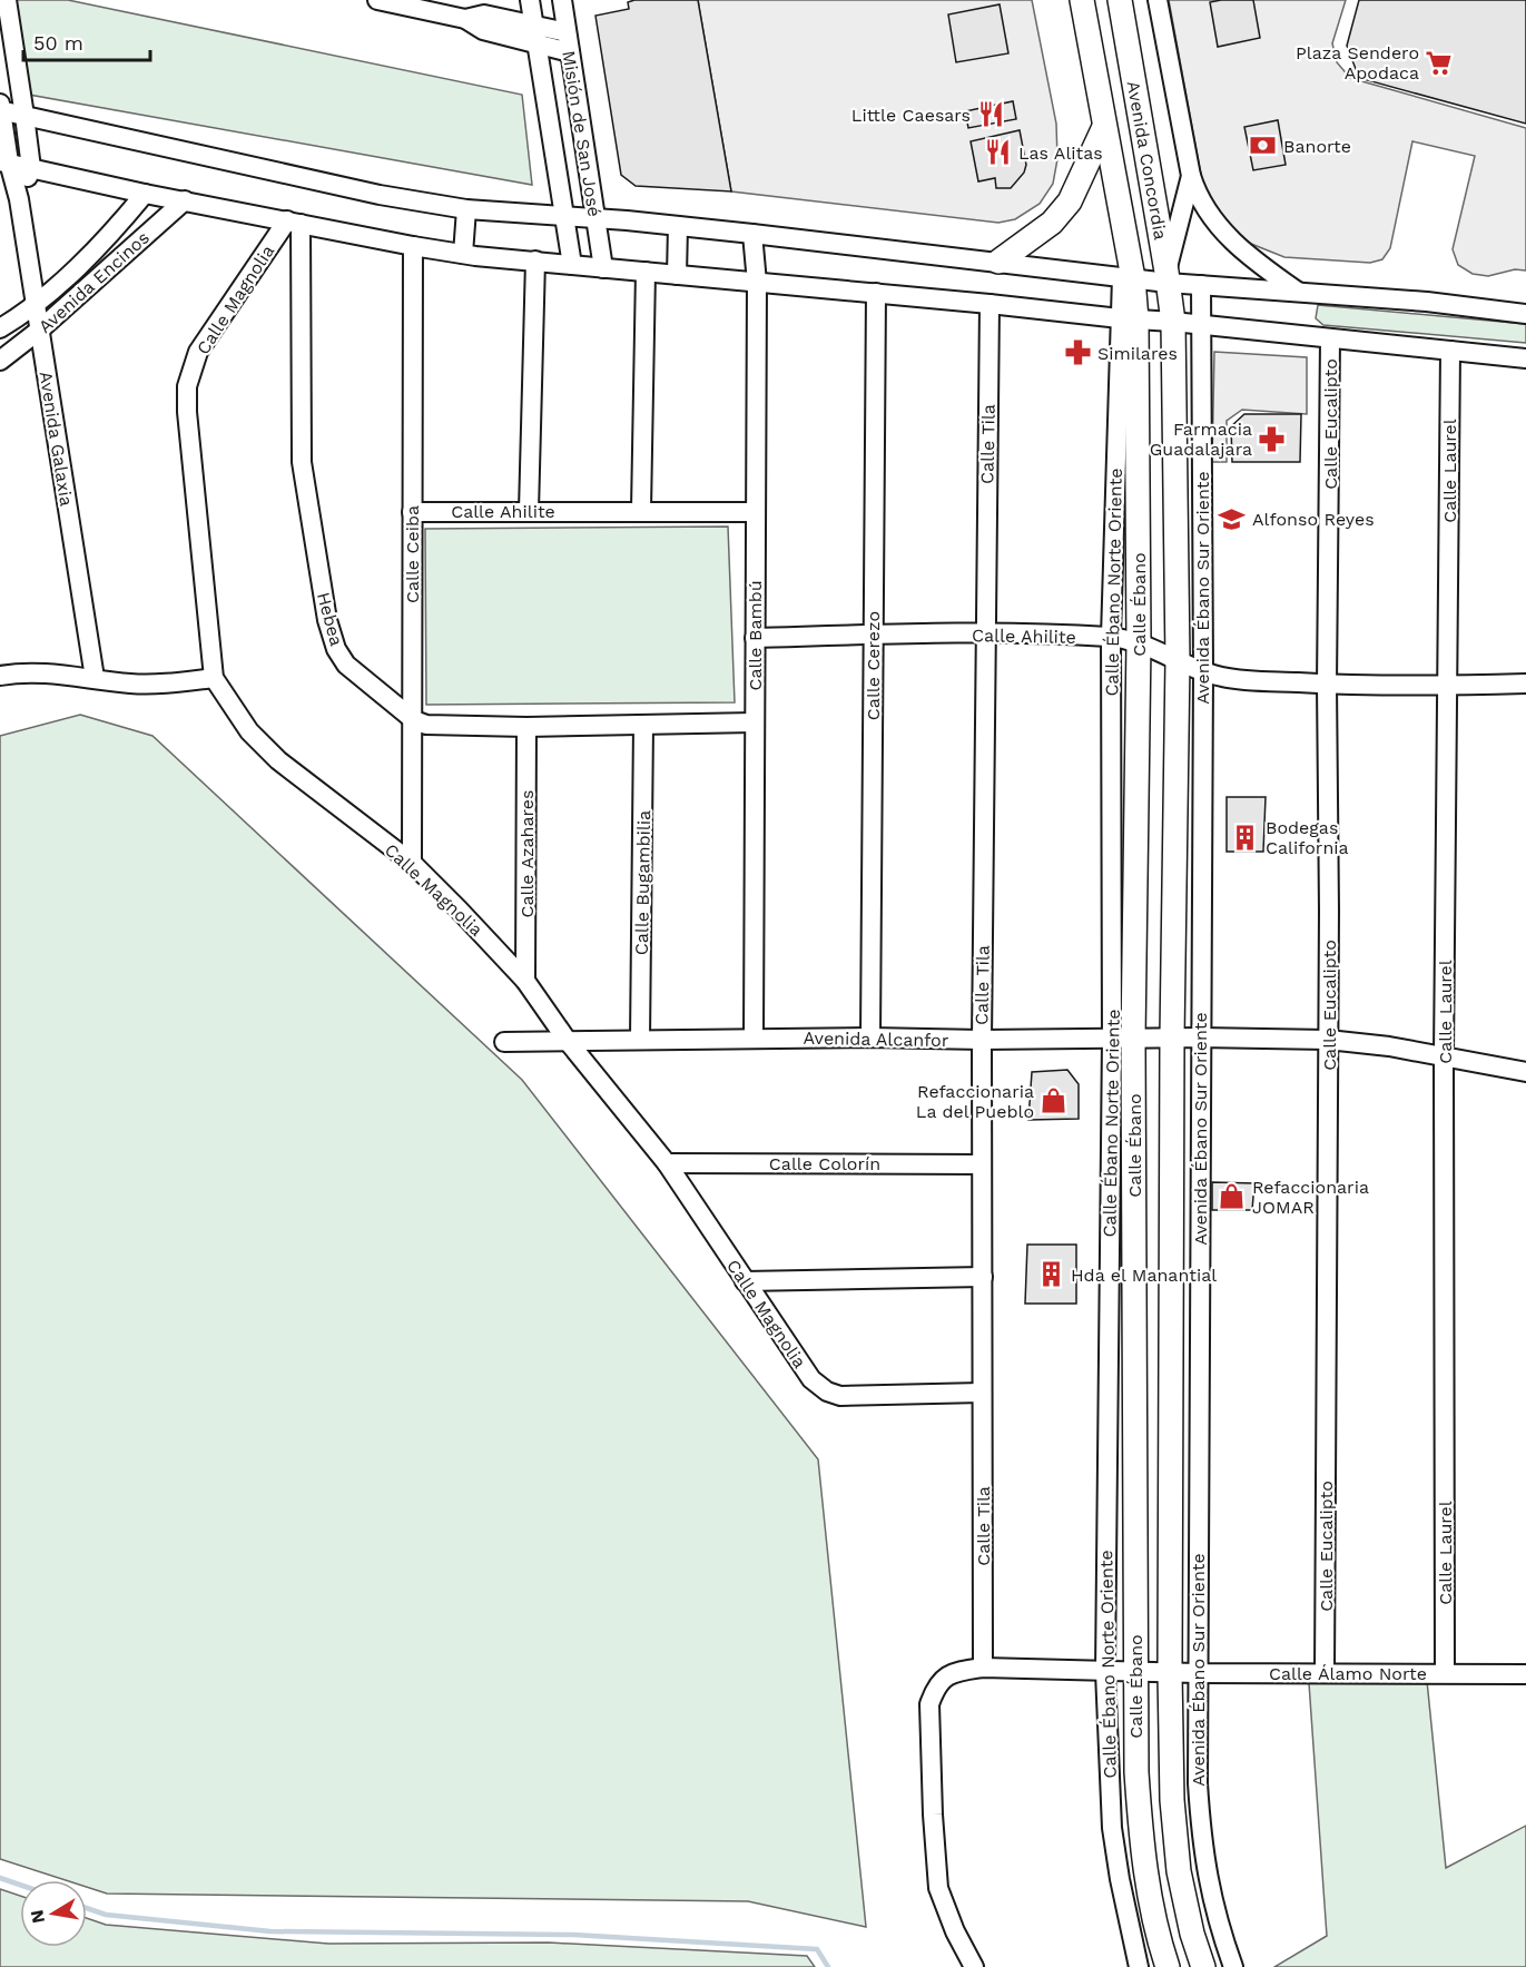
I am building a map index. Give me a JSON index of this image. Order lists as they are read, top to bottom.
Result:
{
  "streets": {
    "main road": ["Avenida Concordia", "Calle Ébano"],
    "street": [
      "Misión de San José",
      "Avenida Encinos",
      "Calle Magnolia",
      "Calle Eucalipto",
      "Avenida Galaxia",
      "Calle Tila",
      "Calle Laurel",
      "Calle Ahilite",
      "Calle Ceiba",
      "Calle Ébano Norte Oriente",
      "Avenida Ébano Sur Oriente",
      "Hebea",
      "Calle Bambú",
      "Calle Cerezo",
      "Calle Azahares",
      "Calle Bugambilia",
      "Avenida Alcanfor",
      "Calle Colorín",
      "Calle Álamo Norte"
    ]
  },
  "crossings": [
    ["Avenida Concordia", "Calle Ébano Norte Oriente"],
    ["Avenida Concordia", "Calle Ébano"],
    ["Avenida Encinos", "Avenida Galaxia"],
    ["Calle Magnolia", "Calle Tila"],
    ["Calle Magnolia", "Calle Ceiba"],
    ["Calle Magnolia", "Hebea"],
    ["Calle Magnolia", "Calle Azahares"],
    ["Calle Magnolia", "Avenida Alcanfor"],
    ["Calle Magnolia", "Calle Colorín"],
    ["Calle Eucalipto", "Calle Ahilite"],
    ["Calle Eucalipto", "Avenida Alcanfor"],
    ["Calle Eucalipto", "Calle Álamo Norte"],
    ["Calle Tila", "Calle Ahilite"],
    ["Calle Tila", "Avenida Alcanfor"],
    ["Calle Tila", "Calle Colorín"],
    ["Calle Tila", "Calle Álamo Norte"],
    ["Calle Laurel", "Calle Ahilite"],
    ["Calle Laurel", "Avenida Alcanfor"],
    ["Calle Laurel", "Calle Álamo Norte"],
    ["Calle Ahilite", "Calle Ceiba"],
    ["Calle Ahilite", "Calle Ébano Norte Oriente"],
    ["Calle Ahilite", "Avenida Ébano Sur Oriente"],
    ["Calle Ahilite", "Calle Ébano"],
    ["Calle Ahilite", "Calle Bambú"],
    ["Calle Ahilite", "Calle Cerezo"],
    ["Calle Ceiba", "Hebea"],
    ["Calle Ébano Norte Oriente", "Calle Ébano"],
    ["Calle Ébano Norte Oriente", "Avenida Alcanfor"],
    ["Calle Ébano Norte Oriente", "Calle Álamo Norte"],
    ["Avenida Ébano Sur Oriente", "Avenida Alcanfor"],
    ["Avenida Ébano Sur Oriente", "Calle Álamo Norte"],
    ["Calle Ébano", "Avenida Alcanfor"],
    ["Calle Ébano", "Calle Álamo Norte"],
    ["Calle Bambú", "Avenida Alcanfor"],
    ["Calle Cerezo", "Avenida Alcanfor"],
    ["Calle Bugambilia", "Avenida Alcanfor"]
  ],
  "places": {
    "supermarket": ["Plaza Sendero Apodaca"],
    "restaurant": ["Little Caesars", "Las Alitas"],
    "bank": ["Banorte"],
    "pharmacy": ["Similares", "Farmacia Guadalajara"],
    "school or university": ["Alfonso Reyes"],
    "building": ["Bodegas California", "Hda el Manantial"],
    "shop": ["Refaccionaria La del Pueblo", "Refaccionaria JOMAR"]
  },
  "scale_bar": "50 m",
  "north": "left"
}
